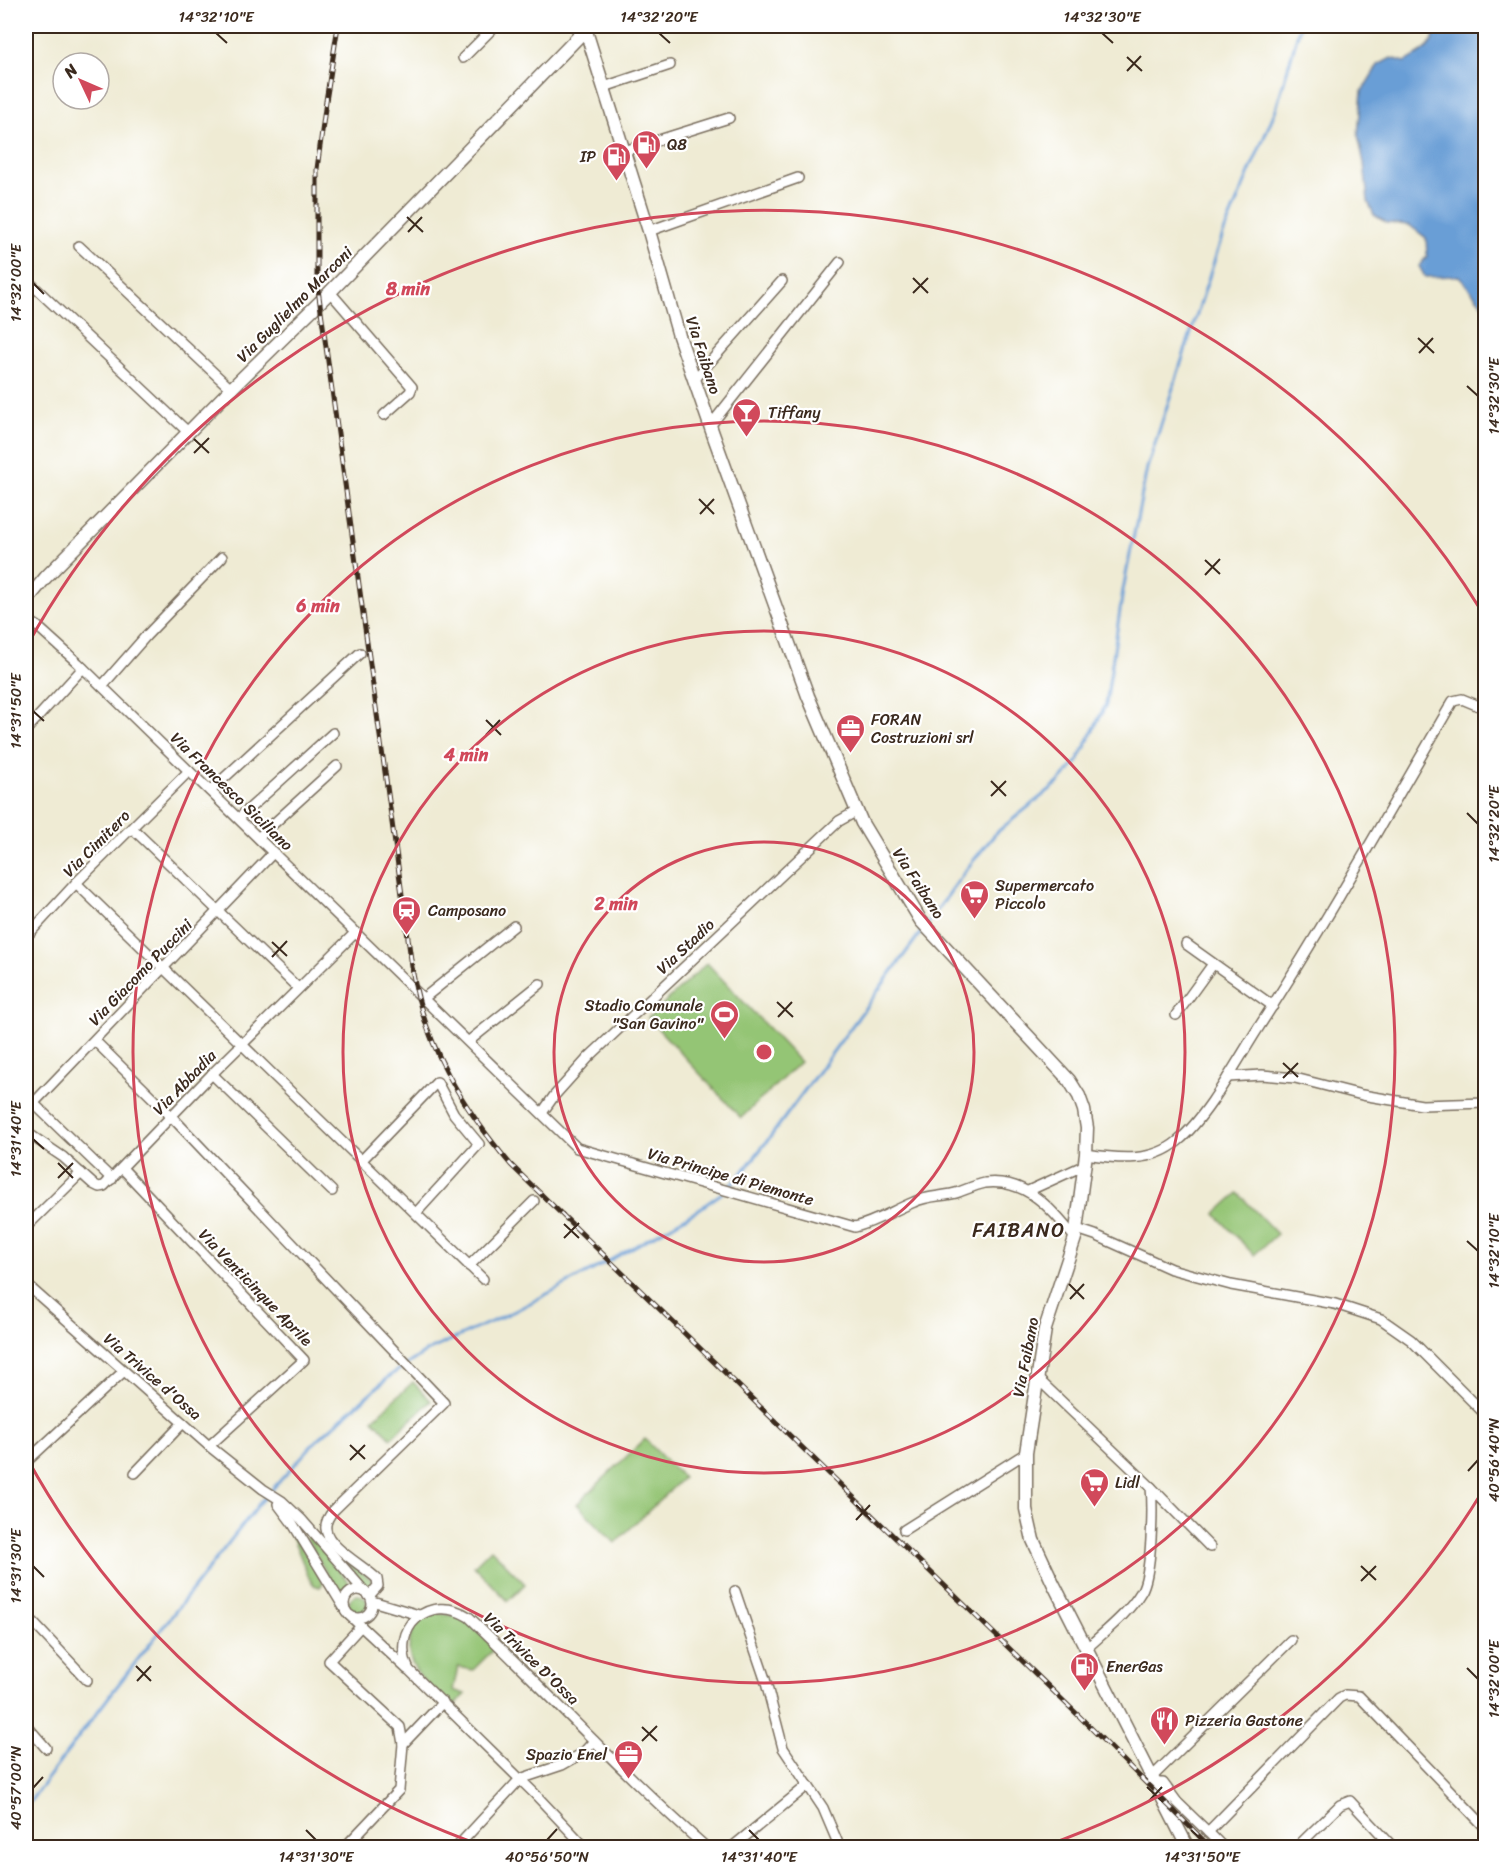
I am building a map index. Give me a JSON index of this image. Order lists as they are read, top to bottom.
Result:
{
  "streets": {
    "street": [
      "Via Guglielmo Marconi",
      "Via Faibano",
      "Via Francesco Siciliano",
      "Via Cimitero",
      "Via Stadio",
      "Via Giacomo Puccini",
      "Via Abbadia",
      "Via Principe di Piemonte",
      "Via Venticinque Aprile",
      "Via Trivice d'Ossa",
      "Via Trivice D'Ossa"
    ]
  },
  "crossings": [
    ["Via Guglielmo Marconi", "Via Faibano"],
    ["Via Faibano", "Via Stadio"],
    ["Via Faibano", "Via Principe di Piemonte"],
    ["Via Francesco Siciliano", "Via Cimitero"],
    ["Via Francesco Siciliano", "Via Giacomo Puccini"],
    ["Via Francesco Siciliano", "Via Abbadia"],
    ["Via Francesco Siciliano", "Via Principe di Piemonte"],
    ["Via Stadio", "Via Principe di Piemonte"],
    ["Via Abbadia", "Via Venticinque Aprile"],
    ["Via Venticinque Aprile", "Via Trivice d'Ossa"]
  ],
  "districts": ["FAIBANO"],
  "places": {
    "fuel station": ["Q8", "IP", "EnerGas"],
    "bar": ["Tiffany"],
    "office": ["FORAN Costruzioni srl", "Spazio Enel"],
    "supermarket": ["Supermercato Piccolo", "Lidl"],
    "station": ["Camposano"],
    "sports": ["Stadio Comunale \"San Gavino\""],
    "restaurant": ["Pizzeria Gastone"]
  },
  "north": "top left",
  "coordinates": [
    "14°32'10\"E",
    "14°32'20\"E",
    "14°32'30\"E",
    "14°32'00\"E",
    "14°31'50\"E",
    "14°31'40\"E",
    "40°56'40\"N",
    "14°31'30\"E",
    "40°57'00\"N",
    "40°56'50\"N"
  ],
  "rings": [
    "8 min",
    "6 min",
    "4 min",
    "2 min"
  ]
}
